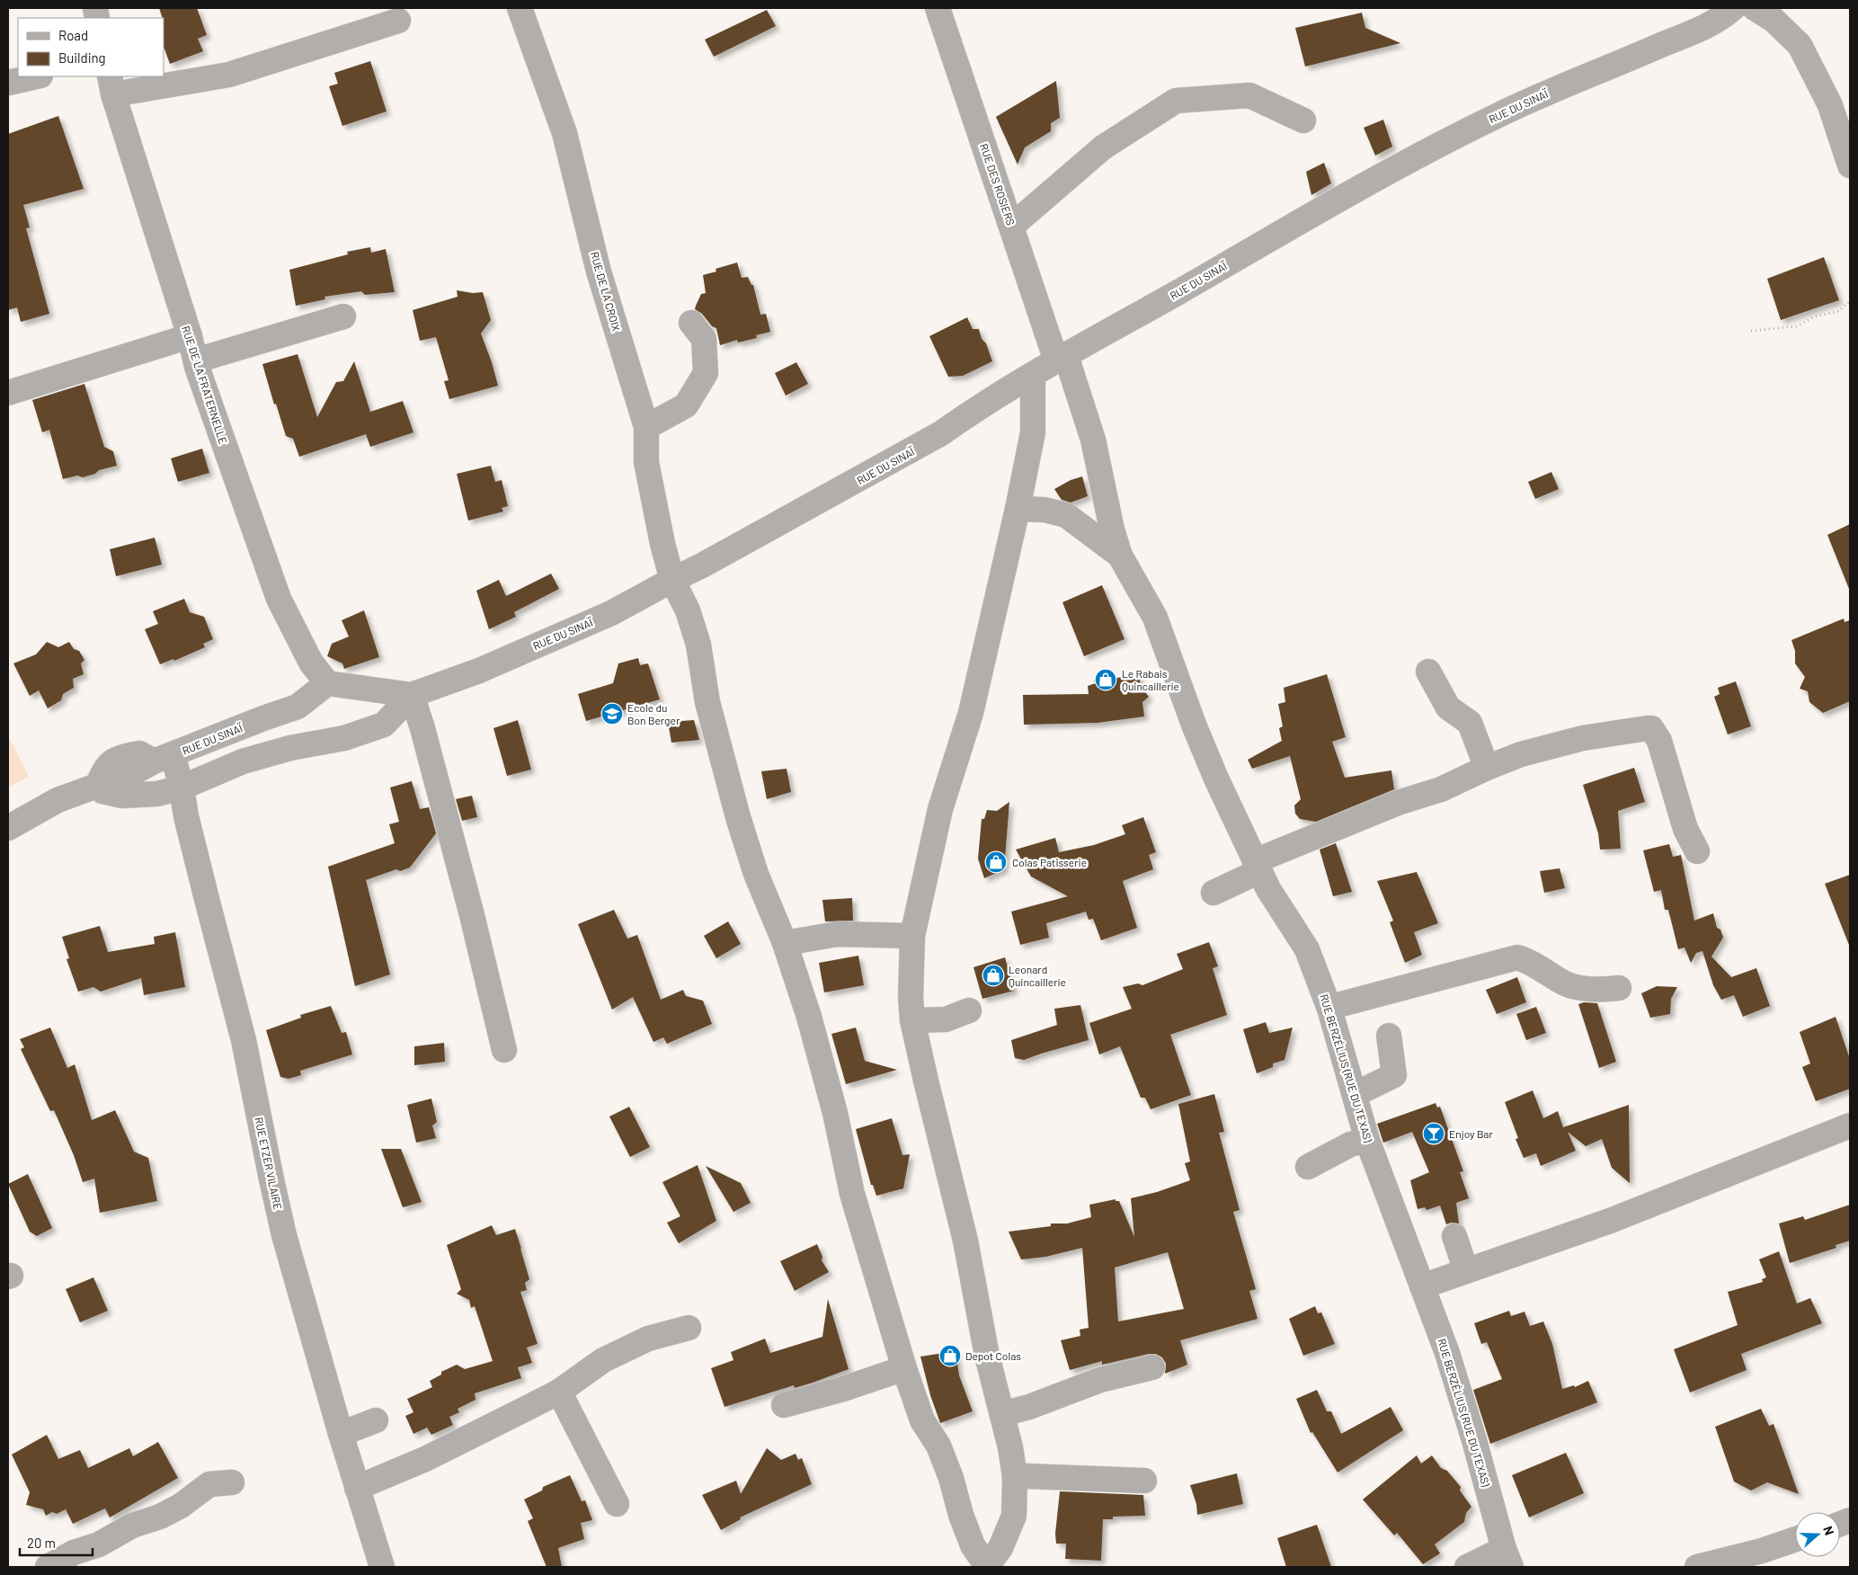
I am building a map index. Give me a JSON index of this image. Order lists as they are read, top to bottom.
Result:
{
  "streets": {
    "street": [
      "RUE DU SINAÏ",
      "RUE DES ROSIERS",
      "RUE DE LA CROIX",
      "RUE DE LA FRATERNELLE",
      "RUE BERZÉLIUS (RUE DU TEXAS)",
      "RUE ETZER VILAIRE"
    ]
  },
  "crossings": [
    ["RUE DU SINAÏ", "RUE DES ROSIERS"],
    ["RUE DU SINAÏ", "RUE DE LA CROIX"],
    ["RUE DU SINAÏ", "RUE DE LA FRATERNELLE"],
    ["RUE DU SINAÏ", "RUE BERZÉLIUS (RUE DU TEXAS)"],
    ["RUE DU SINAÏ", "RUE ETZER VILAIRE"],
    ["RUE DES ROSIERS", "RUE BERZÉLIUS (RUE DU TEXAS)"]
  ],
  "places": {
    "shop": [
      "Le Rabais Quincaillerie",
      "Colas Patisserie",
      "Leonard Quincaillerie",
      "Depot Colas"
    ],
    "school or university": ["Ecole du Bon Berger"],
    "bar": ["Enjoy Bar"]
  },
  "legend": ["Road", "Building"],
  "scale_bar": "20 m",
  "north": "right"
}
